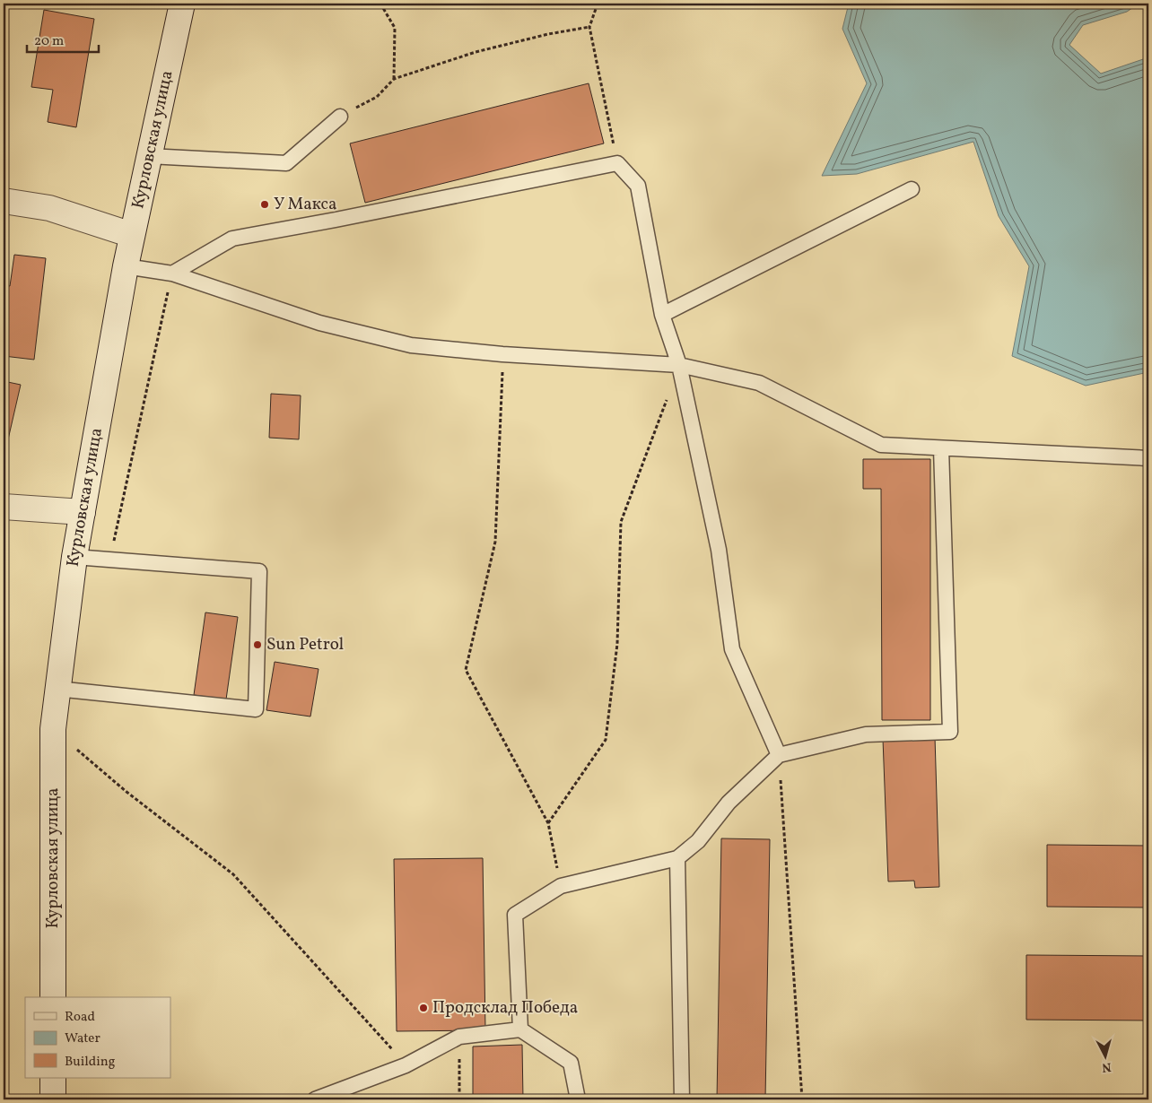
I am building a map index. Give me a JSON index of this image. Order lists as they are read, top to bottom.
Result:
{
  "streets": {
    "main road": ["Курловская улица"]
  },
  "places": ["У Макса", "Sun Petrol", "Продсклад Победа"],
  "legend": ["Road", "Water", "Building"],
  "scale_bar": "20 m",
  "north": "bottom"
}
